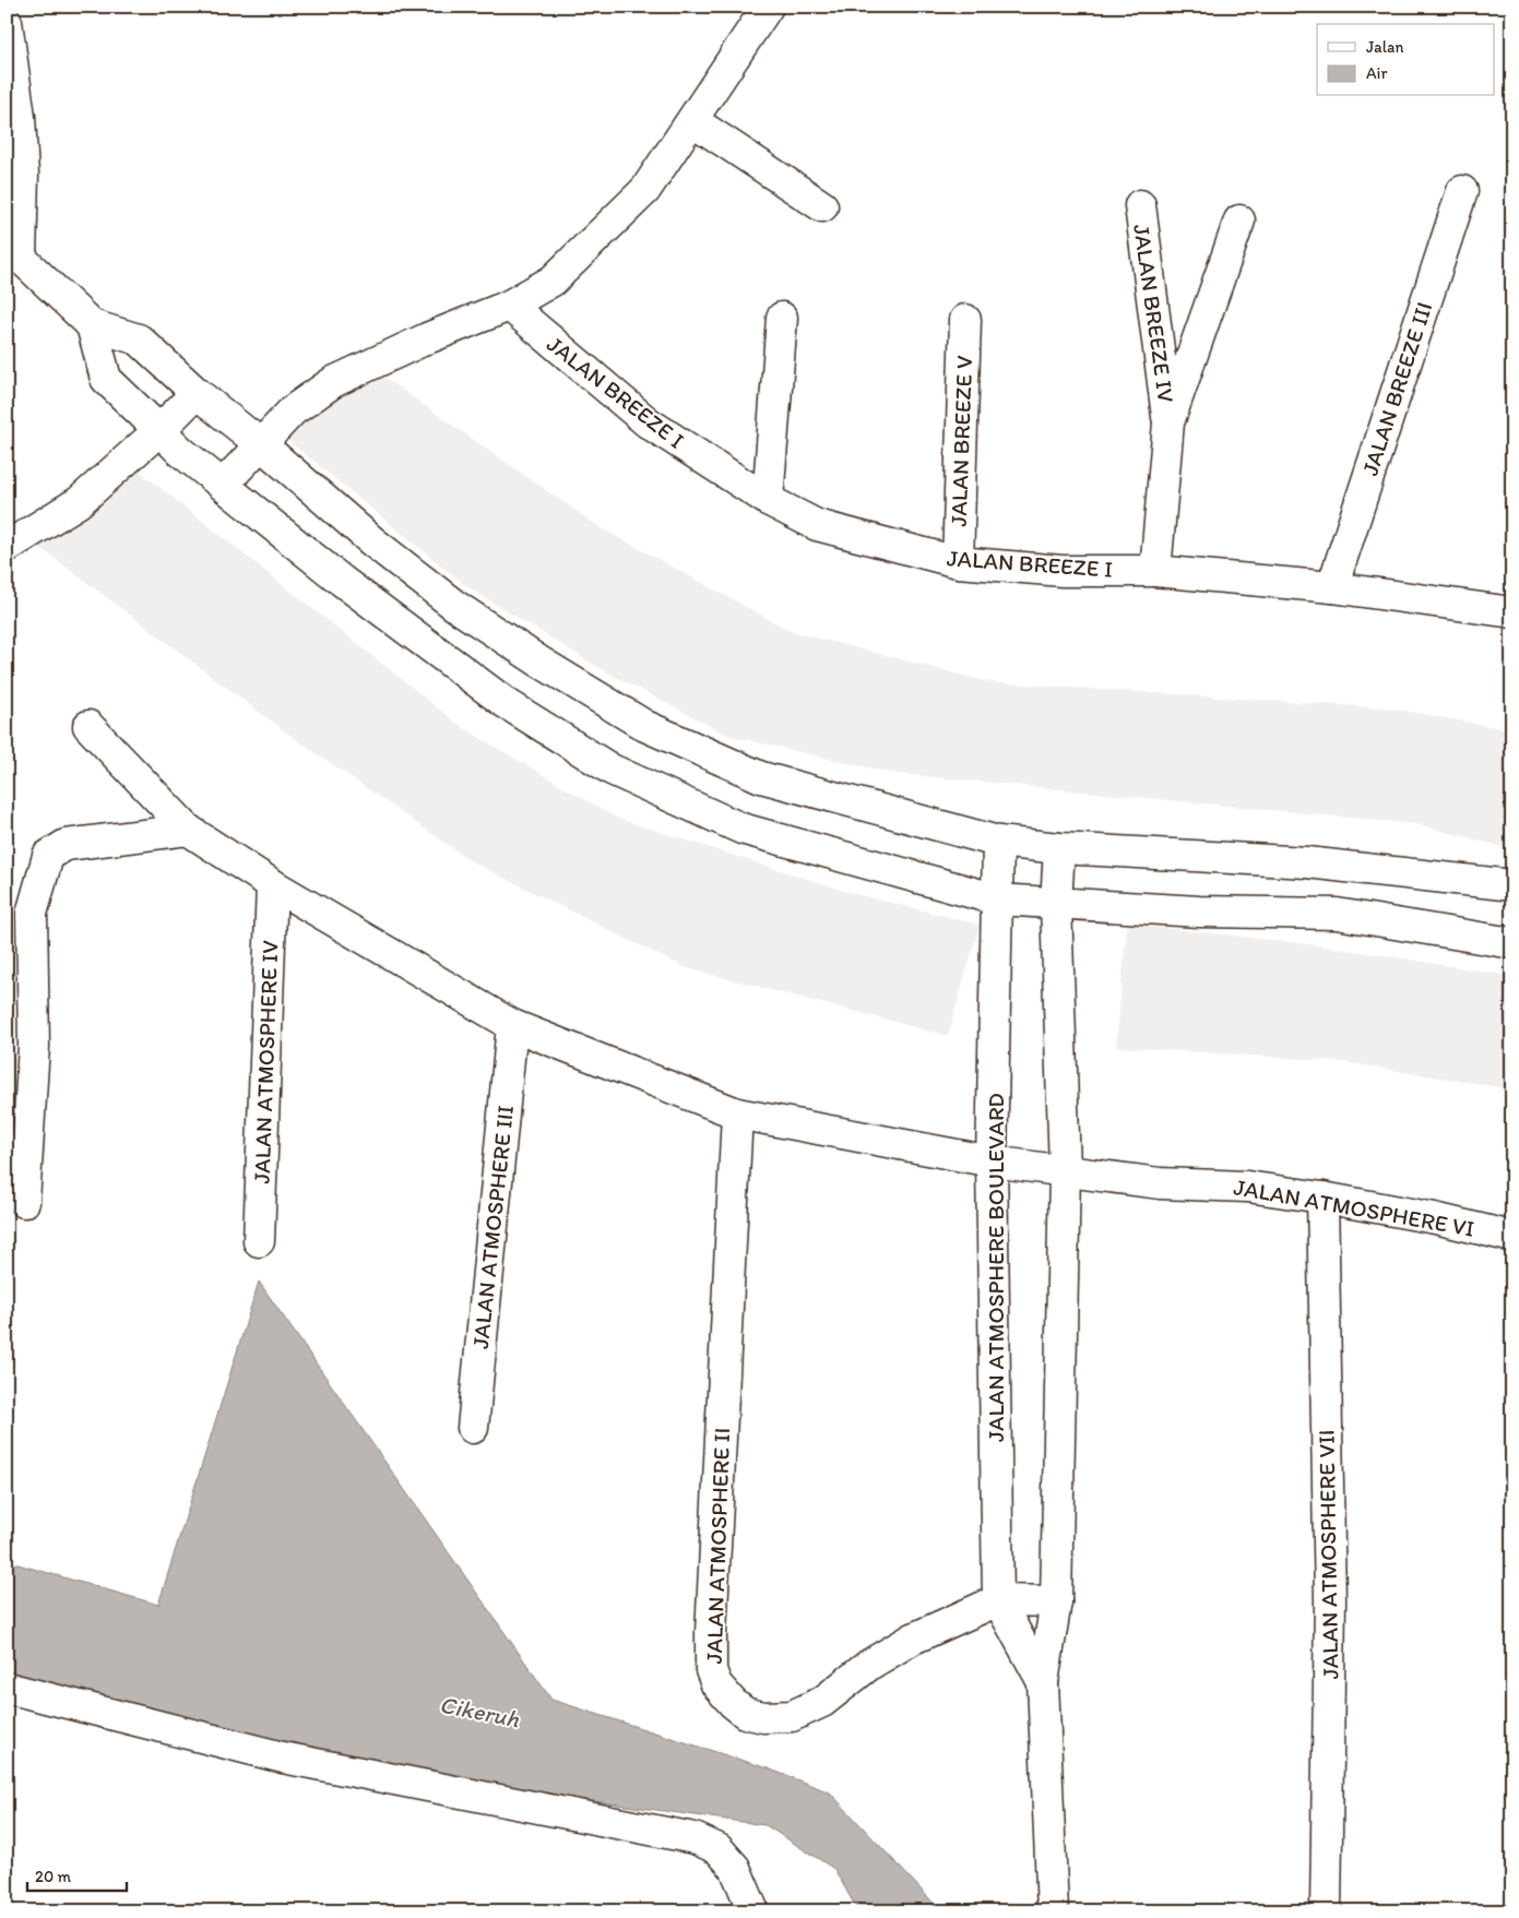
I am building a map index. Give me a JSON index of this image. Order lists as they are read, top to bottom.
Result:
{
  "streets": {
    "street": [
      "JALAN BREEZE IV",
      "JALAN BREEZE III",
      "JALAN BREEZE I",
      "JALAN BREEZE V",
      "JALAN ATMOSPHERE IV",
      "JALAN ATMOSPHERE VI",
      "JALAN ATMOSPHERE III",
      "JALAN ATMOSPHERE BOULEVARD",
      "JALAN ATMOSPHERE II",
      "JALAN ATMOSPHERE VII"
    ]
  },
  "crossings": [
    ["JALAN BREEZE IV", "JALAN BREEZE I"],
    ["JALAN BREEZE III", "JALAN BREEZE I"],
    ["JALAN BREEZE I", "JALAN BREEZE V"],
    ["JALAN ATMOSPHERE IV", "JALAN ATMOSPHERE VI"],
    ["JALAN ATMOSPHERE VI", "JALAN ATMOSPHERE III"],
    ["JALAN ATMOSPHERE VI", "JALAN ATMOSPHERE BOULEVARD"],
    ["JALAN ATMOSPHERE VI", "JALAN ATMOSPHERE II"],
    ["JALAN ATMOSPHERE VI", "JALAN ATMOSPHERE VII"],
    ["JALAN ATMOSPHERE BOULEVARD", "JALAN ATMOSPHERE II"]
  ],
  "water": ["Cikeruh"],
  "legend": ["Jalan", "Air"],
  "scale_bar": "20 m"
}
